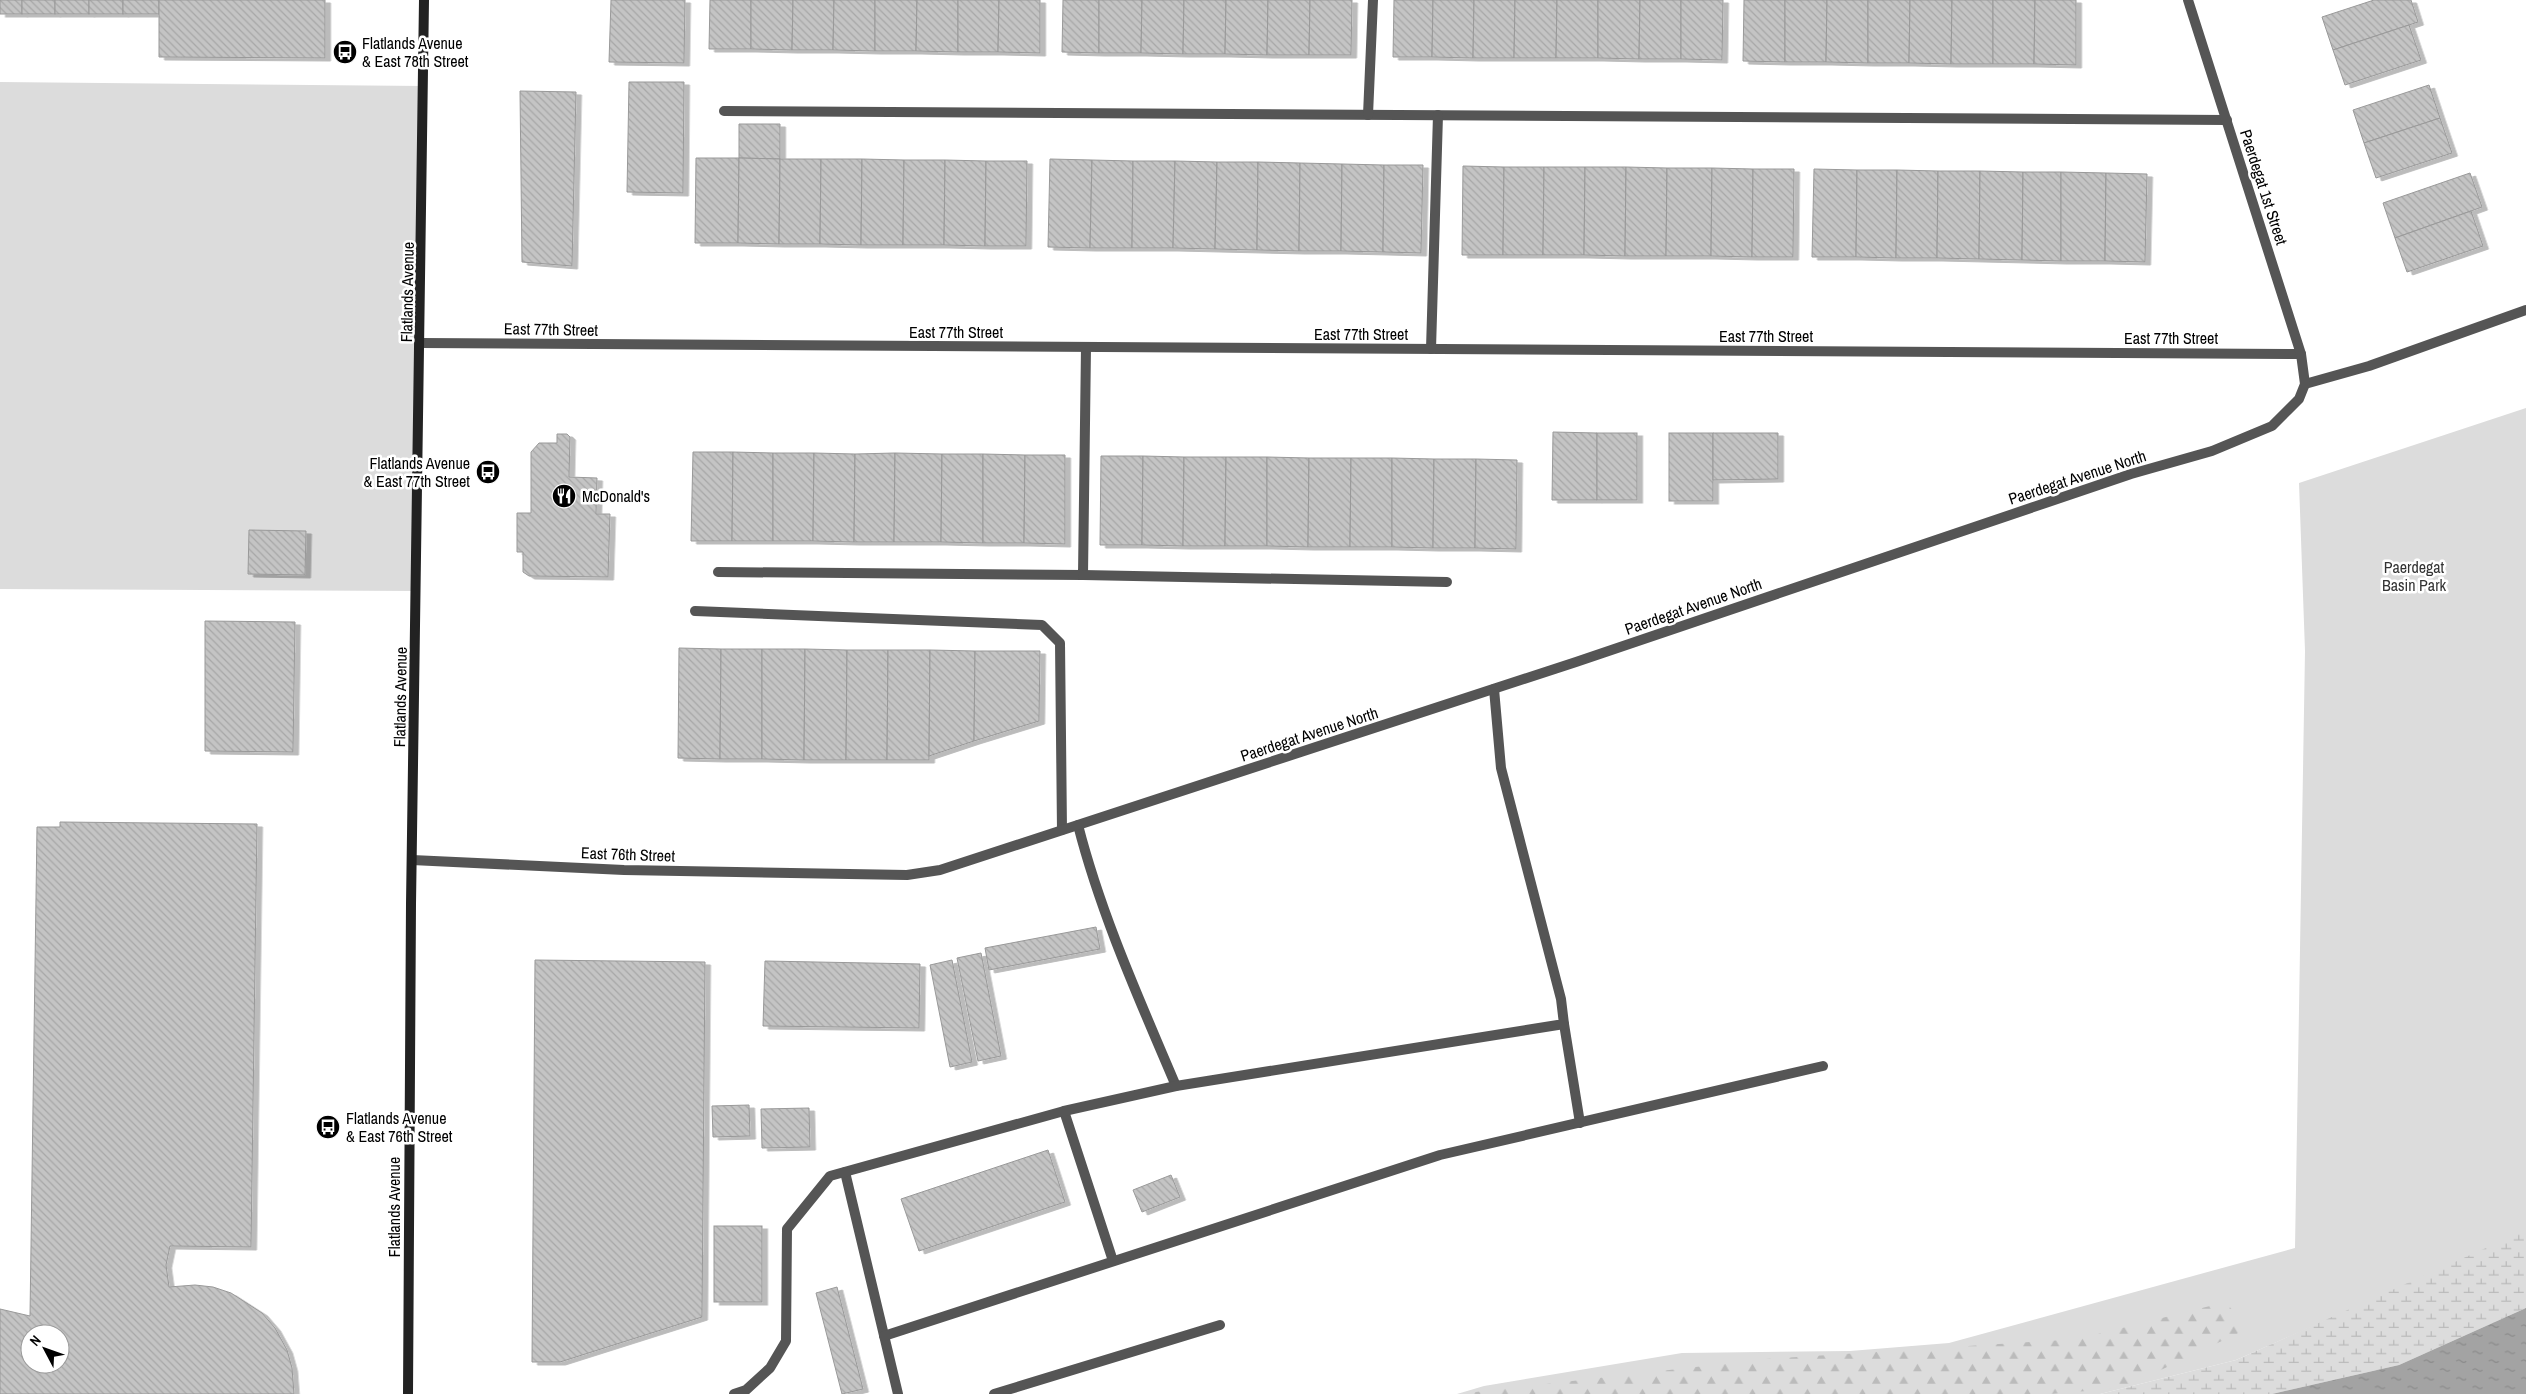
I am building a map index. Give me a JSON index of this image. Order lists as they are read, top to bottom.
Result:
{
  "streets": {
    "main road": ["Flatlands Avenue"],
    "street": [
      "Paerdegat 1st Street",
      "East 77th Street",
      "Paerdegat Avenue North",
      "East 76th Street"
    ]
  },
  "crossings": [
    ["Paerdegat 1st Street", "East 77th Street"],
    ["Paerdegat 1st Street", "Paerdegat Avenue North"],
    ["Flatlands Avenue", "East 77th Street"],
    ["Flatlands Avenue", "East 76th Street"],
    ["Paerdegat Avenue North", "East 76th Street"]
  ],
  "parks": ["Paerdegat Basin Park"],
  "places": {
    "bus stop": ["Flatlands Avenue & East 78th Street", "Flatlands Avenue & East 77th Street", "Flatlands Avenue & East 76th Street"],
    "restaurant": ["McDonald's"]
  },
  "north": "top left"
}
